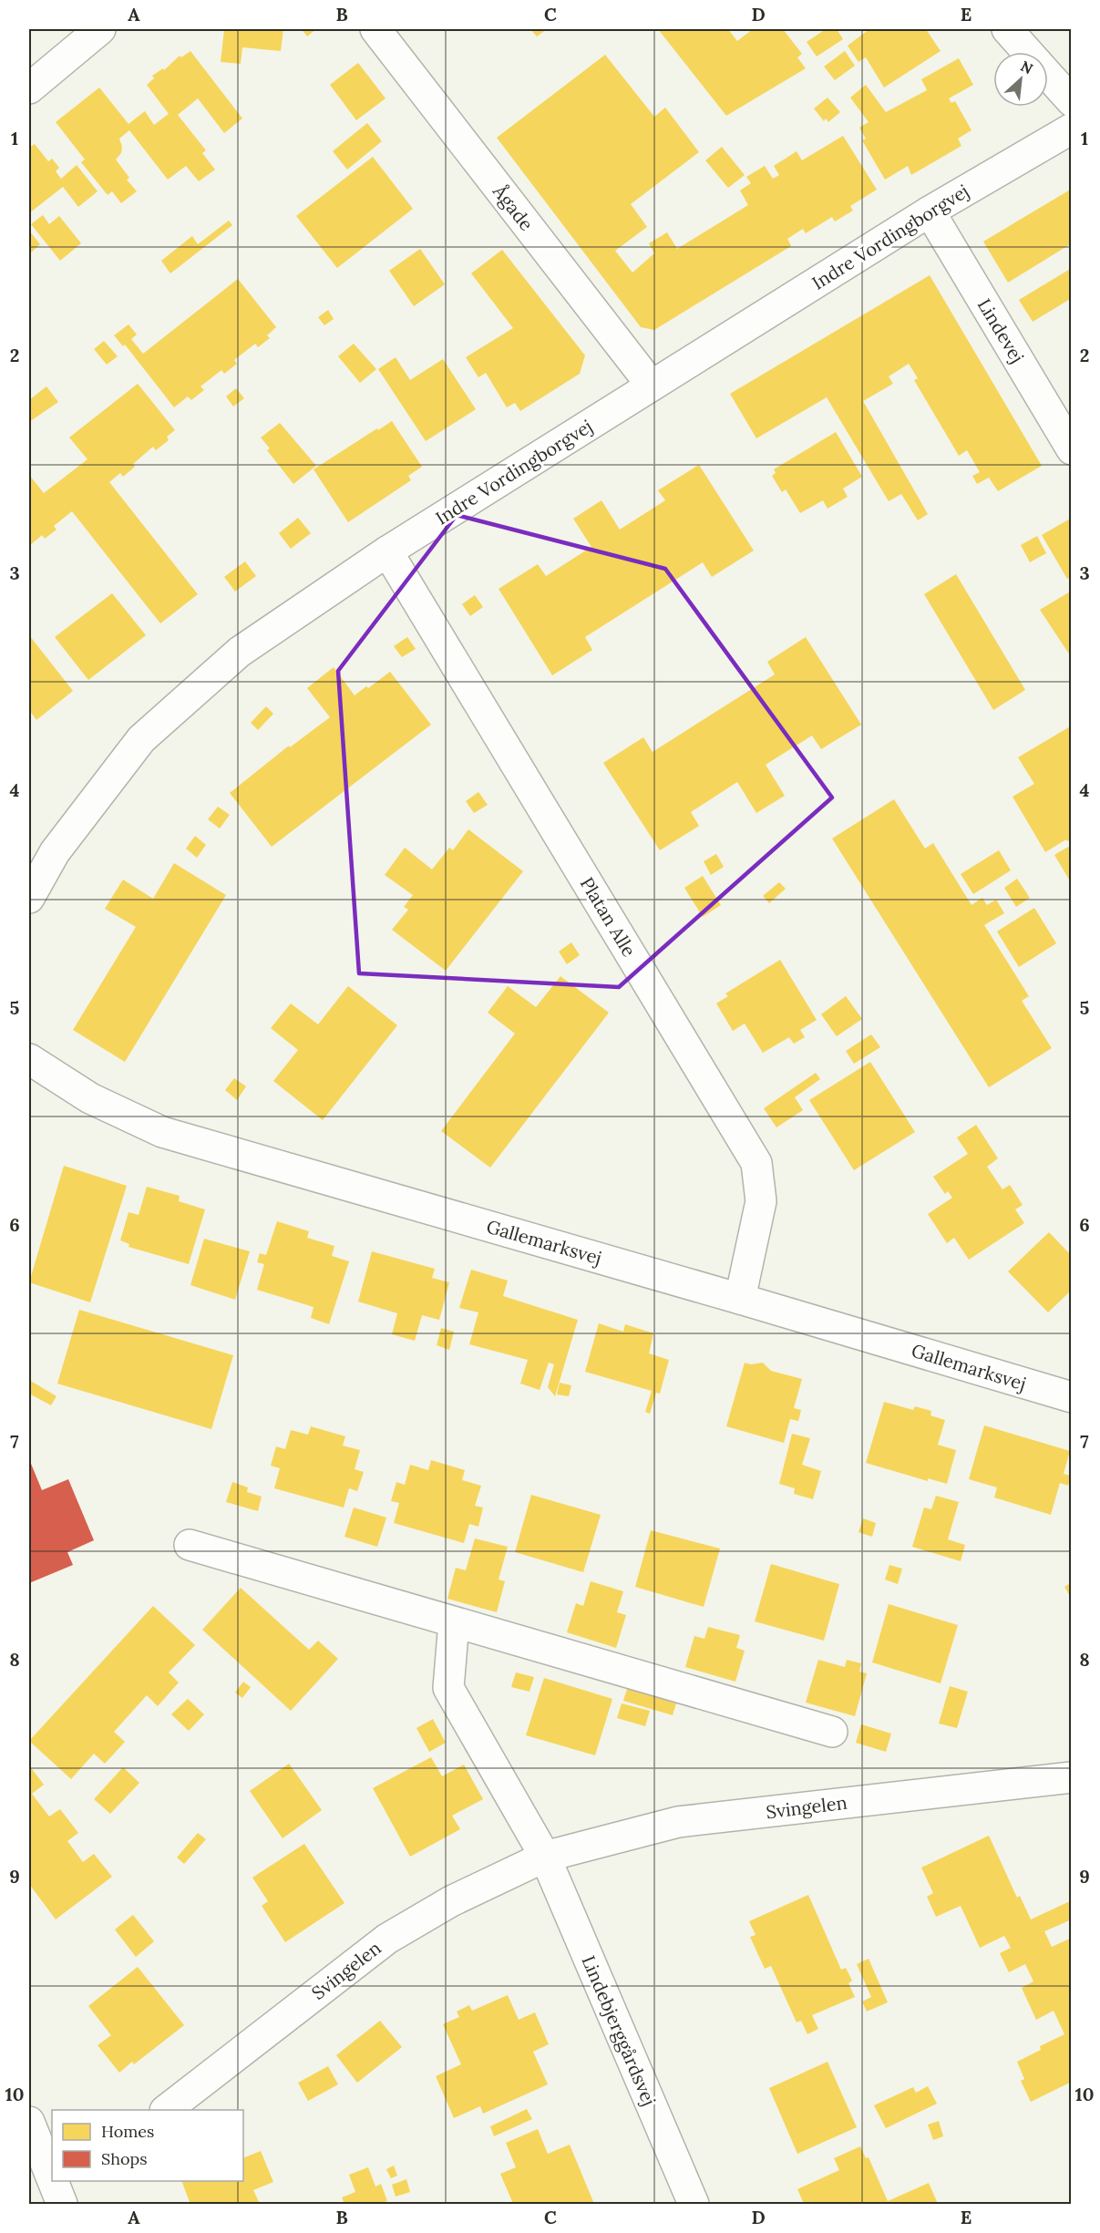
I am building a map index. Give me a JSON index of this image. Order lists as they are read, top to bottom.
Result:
{
  "streets": {
    "street": [
      "Ågade",
      "Indre Vordingborgvej",
      "Lindevej",
      "Platan Alle",
      "Gallemarksvej",
      "Svingelen",
      "Lindebjerggårdsvej"
    ]
  },
  "crossings": [
    ["Ågade", "Indre Vordingborgvej"],
    ["Indre Vordingborgvej", "Lindevej"],
    ["Indre Vordingborgvej", "Platan Alle"],
    ["Platan Alle", "Gallemarksvej"],
    ["Svingelen", "Lindebjerggårdsvej"]
  ],
  "legend": ["Homes", "Shops"],
  "north": "top right",
  "grid": {
    "columns": [
      "A",
      "B",
      "C",
      "D",
      "E"
    ],
    "rows": [
      "1",
      "2",
      "3",
      "4",
      "5",
      "6",
      "7",
      "8",
      "9",
      "10"
    ]
  }
}
